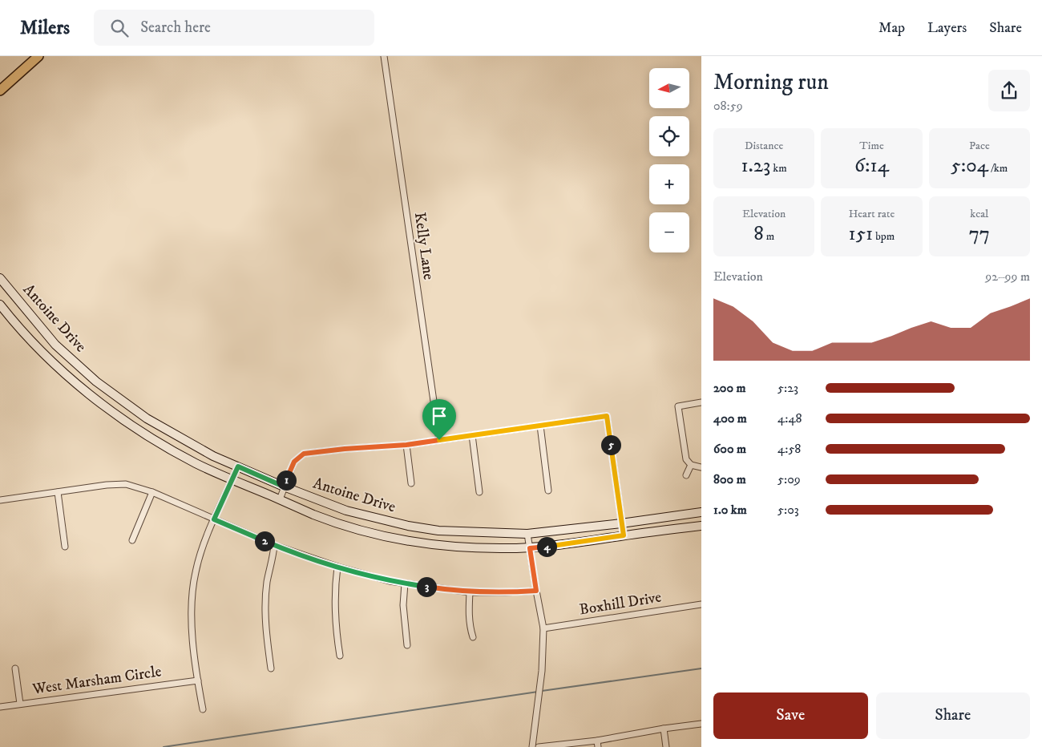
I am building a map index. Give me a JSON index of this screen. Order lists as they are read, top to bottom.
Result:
{
  "streets": {
    "main road": ["Antoine Drive"],
    "street": ["Kelly Lane", "Boxhill Drive", "West Marsham Circle"]
  },
  "north": "left",
  "page": {
    "header": "Milers",
    "search": "Search here",
    "nav": ["Map", "Layers", "Share"],
    "heading": ["Morning run", "08:59"],
    "map_buttons": ["+", "−"],
    "stats": [
      ["Distance", "1.23 km"],
      ["Time", "6:14"],
      ["Pace", "5:04 /km"],
      ["Elevation", "8 m"],
      ["Heart rate", "151 bpm"],
      ["kcal", "77"]
    ],
    "chart": ["Elevation", "92–99 m"],
    "list": [
      {
        "name": "200 m",
        "note": "5:23"
      },
      {
        "name": "400 m",
        "note": "4:48"
      },
      {
        "name": "600 m",
        "note": "4:58"
      },
      {
        "name": "800 m",
        "note": "5:09"
      },
      {
        "name": "1.0 km",
        "note": "5:03"
      }
    ],
    "pins": [
      "5",
      "1",
      "2",
      "4",
      "3"
    ],
    "buttons": ["Save", "Share"]
  }
}
